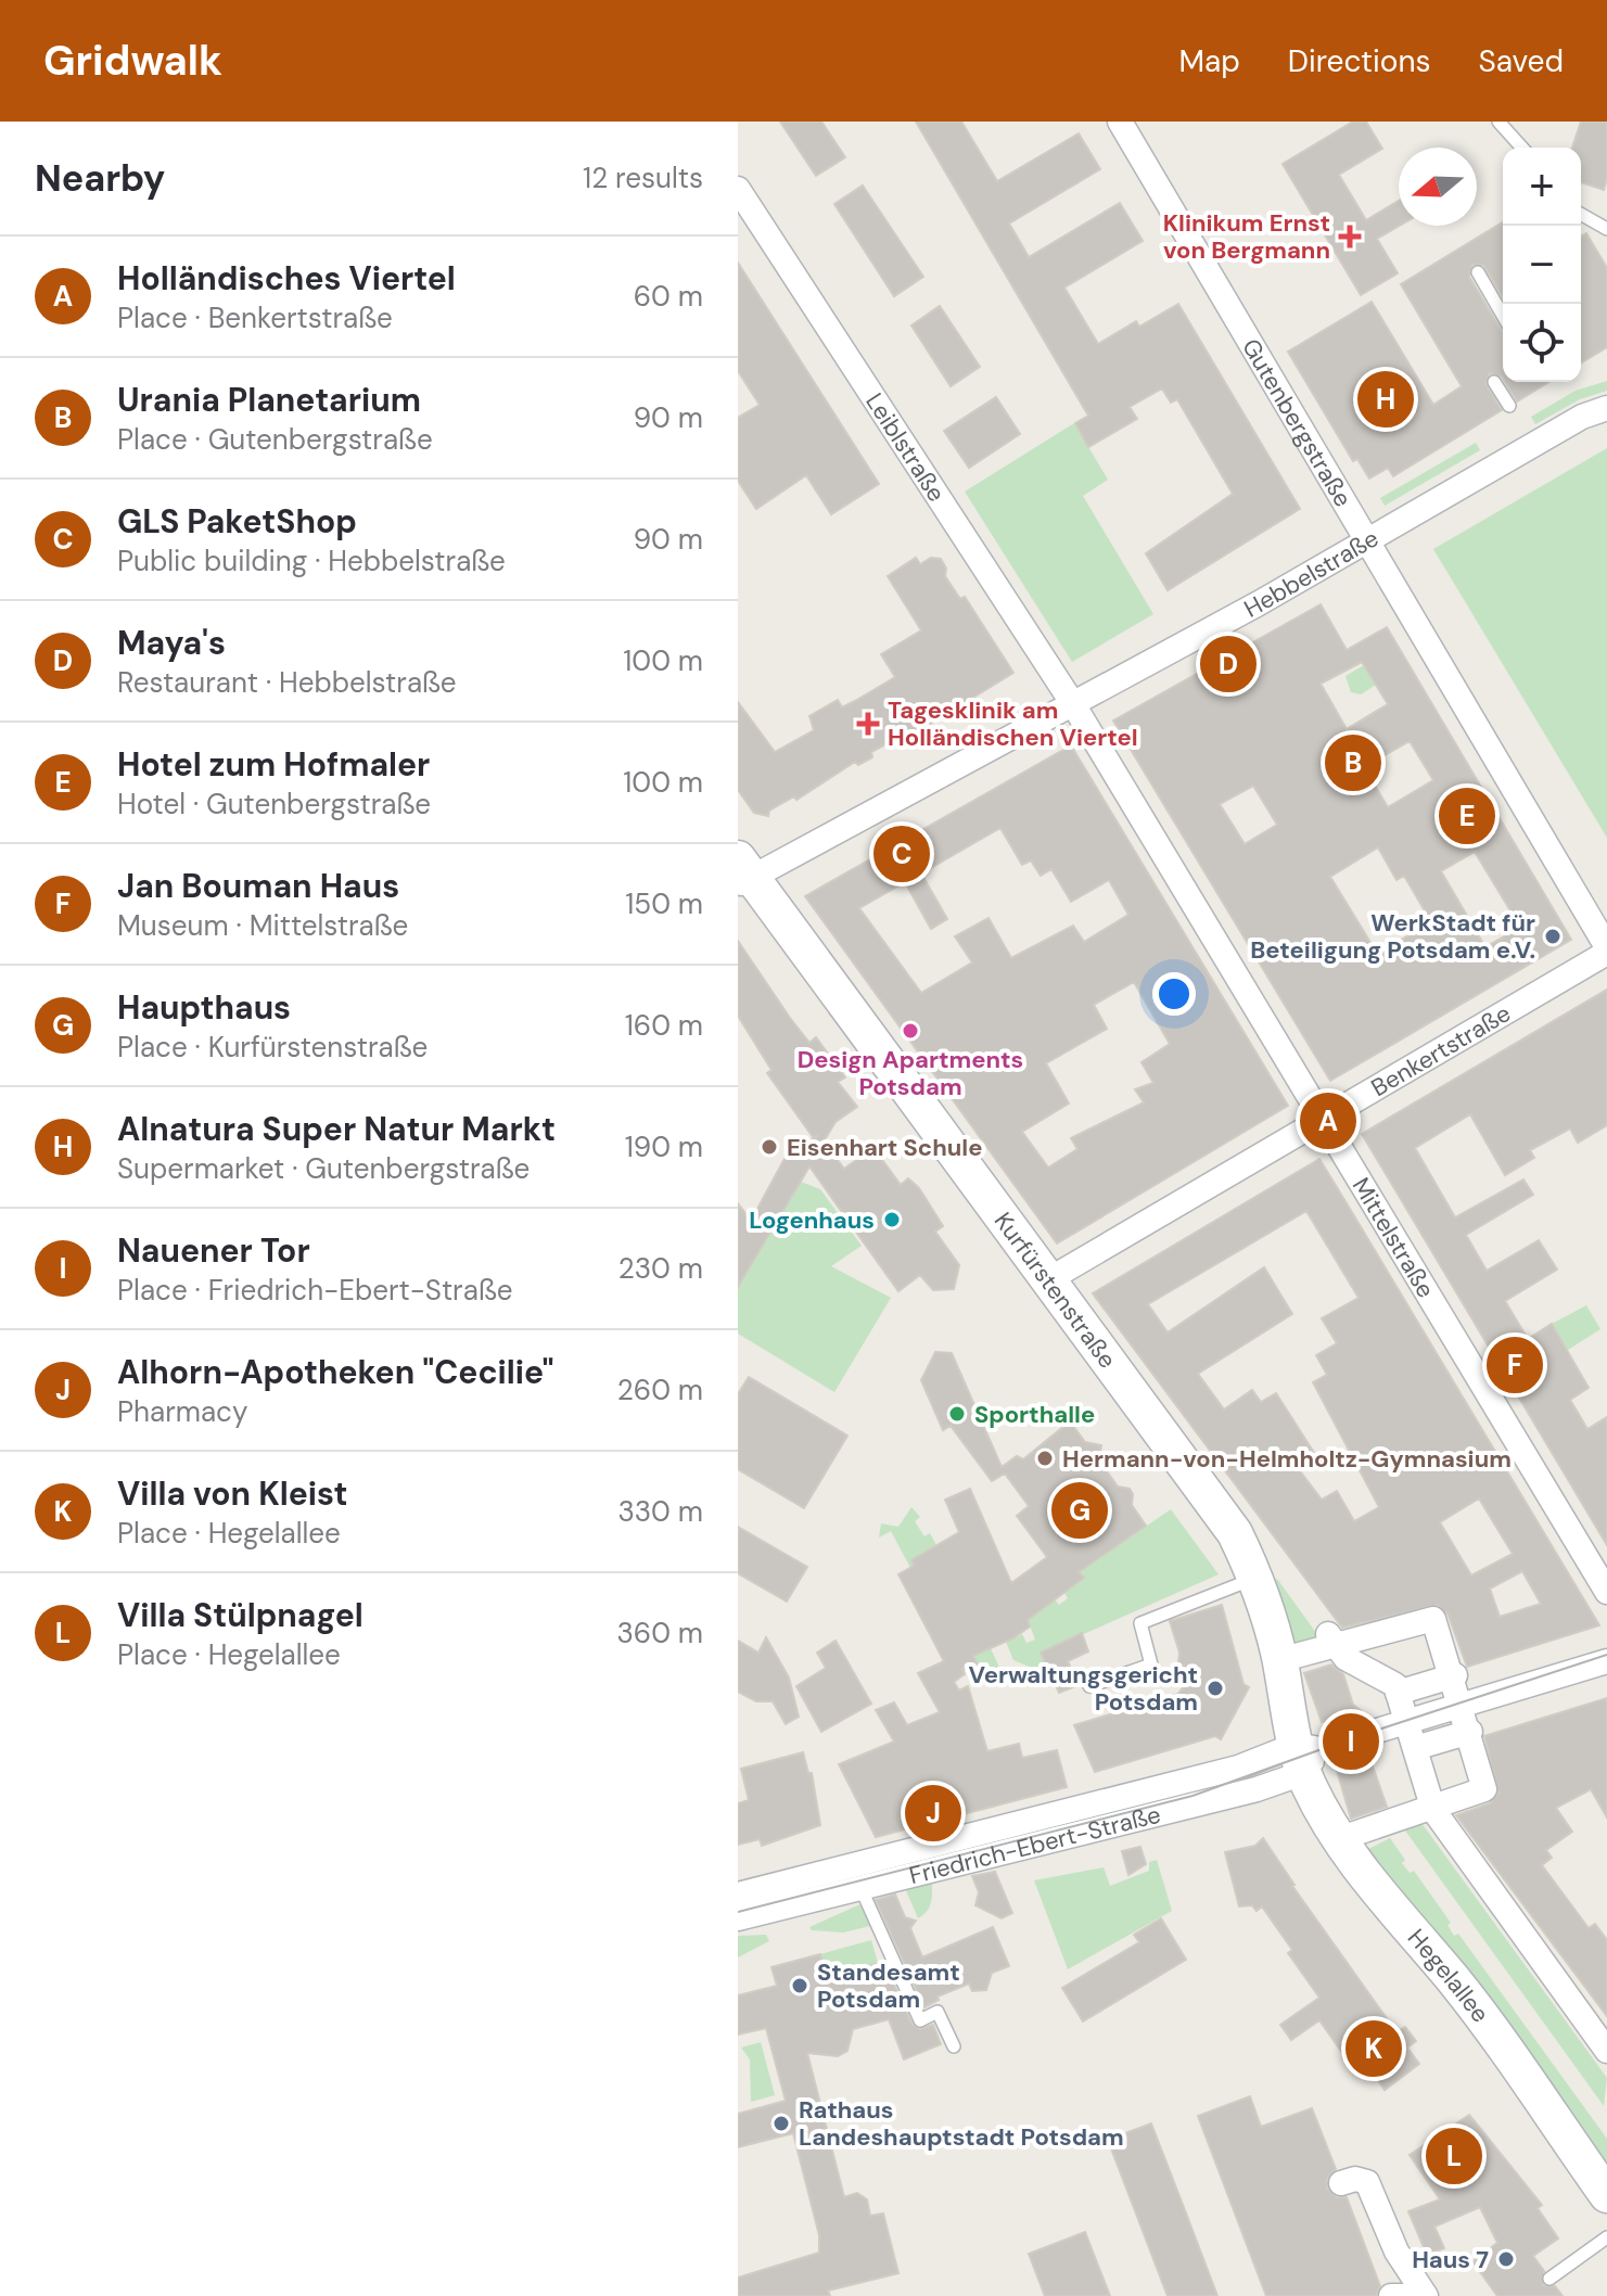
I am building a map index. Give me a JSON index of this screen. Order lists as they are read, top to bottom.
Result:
{
  "streets": {
    "street": [
      "Gutenbergstraße",
      "Leiblstraße",
      "Hebbelstraße",
      "Benkertstraße",
      "Mittelstraße",
      "Kurfürstenstraße",
      "Friedrich-Ebert-Straße",
      "Hegelallee"
    ]
  },
  "crossings": [
    ["Gutenbergstraße", "Hebbelstraße"],
    ["Gutenbergstraße", "Benkertstraße"],
    ["Leiblstraße", "Hebbelstraße"],
    ["Leiblstraße", "Mittelstraße"],
    ["Hebbelstraße", "Mittelstraße"],
    ["Hebbelstraße", "Kurfürstenstraße"],
    ["Benkertstraße", "Mittelstraße"],
    ["Benkertstraße", "Kurfürstenstraße"],
    ["Kurfürstenstraße", "Friedrich-Ebert-Straße"],
    ["Kurfürstenstraße", "Hegelallee"],
    ["Friedrich-Ebert-Straße", "Hegelallee"]
  ],
  "places": {
    "health": ["Klinikum Ernst von Bergmann", "Tagesklinik am Holländischen Viertel"],
    "other": [
      "WerkStadt für Beteiligung Potsdam e.V.",
      "Design Apartments Potsdam",
      "Eisenhart Schule",
      "Logenhaus",
      "Sporthalle",
      "Hermann-von-Helmholtz-Gymnasium",
      "Verwaltungsgericht Potsdam",
      "Standesamt Potsdam",
      "Rathaus Landeshauptstadt Potsdam",
      "Haus 7"
    ]
  },
  "north": "left",
  "page": {
    "header": "Gridwalk",
    "nav": ["Map", "Directions", "Saved"],
    "heading": ["Nearby", "12 results"],
    "map_buttons": ["+", "−"],
    "list": [
      {
        "mark": "A",
        "name": "Holländisches Viertel",
        "note": "Place · Benkertstraße",
        "value": "60 m"
      },
      {
        "mark": "B",
        "name": "Urania Planetarium",
        "note": "Place · Gutenbergstraße",
        "value": "90 m"
      },
      {
        "mark": "C",
        "name": "GLS PaketShop",
        "note": "Public building · Hebbelstraße",
        "value": "90 m"
      },
      {
        "mark": "D",
        "name": "Maya's",
        "note": "Restaurant · Hebbelstraße",
        "value": "100 m"
      },
      {
        "mark": "E",
        "name": "Hotel zum Hofmaler",
        "note": "Hotel · Gutenbergstraße",
        "value": "100 m"
      },
      {
        "mark": "F",
        "name": "Jan Bouman Haus",
        "note": "Museum · Mittelstraße",
        "value": "150 m"
      },
      {
        "mark": "G",
        "name": "Haupthaus",
        "note": "Place · Kurfürstenstraße",
        "value": "160 m"
      },
      {
        "mark": "H",
        "name": "Alnatura Super Natur Markt",
        "note": "Supermarket · Gutenbergstraße",
        "value": "190 m"
      },
      {
        "mark": "I",
        "name": "Nauener Tor",
        "note": "Place · Friedrich-Ebert-Straße",
        "value": "230 m"
      },
      {
        "mark": "J",
        "name": "Alhorn-Apotheken \"Cecilie\"",
        "note": "Pharmacy",
        "value": "260 m"
      },
      {
        "mark": "K",
        "name": "Villa von Kleist",
        "note": "Place · Hegelallee",
        "value": "330 m"
      },
      {
        "mark": "L",
        "name": "Villa Stülpnagel",
        "note": "Place · Hegelallee",
        "value": "360 m"
      }
    ],
    "pins": [
      "H",
      "D",
      "B",
      "E",
      "C",
      "A",
      "F",
      "G",
      "I",
      "J",
      "K",
      "L"
    ]
  }
}
